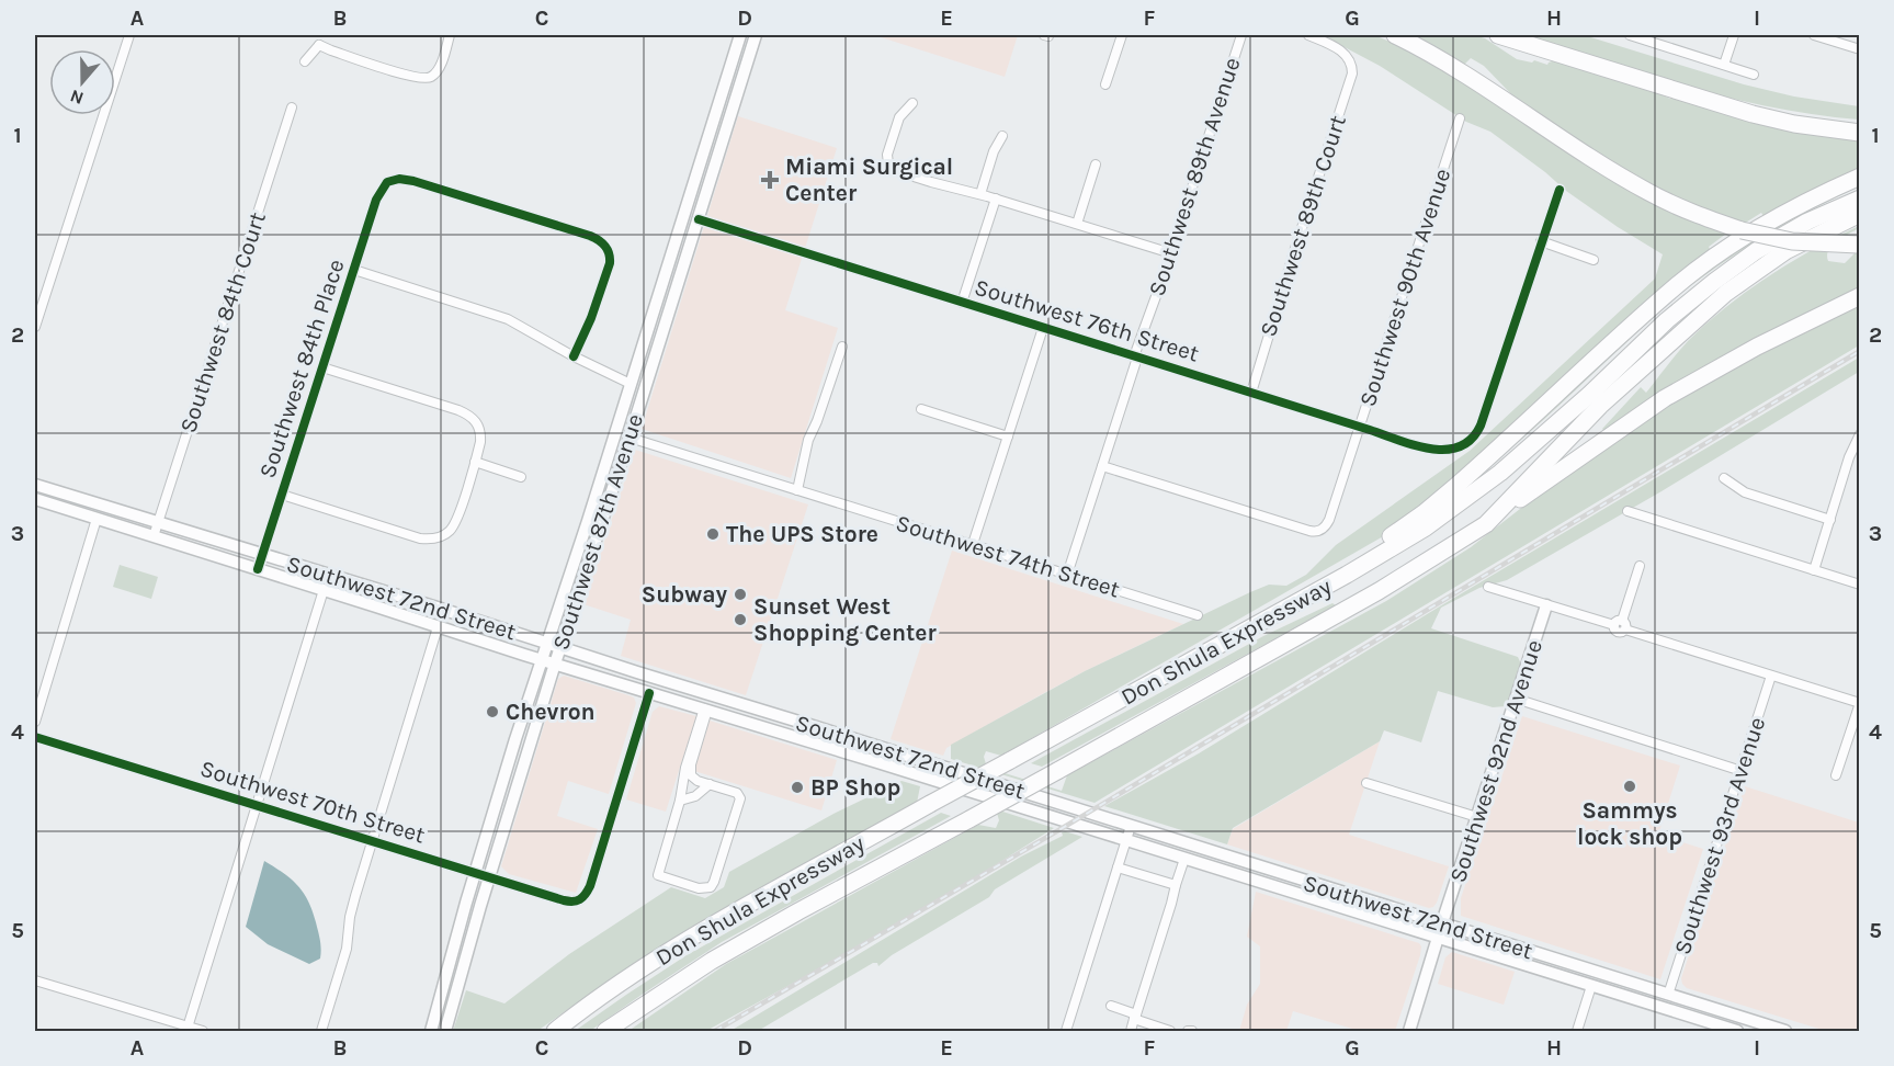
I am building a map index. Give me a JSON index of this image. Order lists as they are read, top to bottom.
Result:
{
  "streets": {
    "highway": ["Don Shula Expressway"],
    "main road": ["Southwest 87th Avenue", "Southwest 72nd Street", "Southwest 92nd Avenue"],
    "street": [
      "Southwest 89th Avenue",
      "Southwest 89th Court",
      "Southwest 90th Avenue",
      "Southwest 76th Street",
      "Southwest 84th Court",
      "Southwest 84th Place",
      "Southwest 74th Street",
      "Southwest 70th Street",
      "Southwest 93rd Avenue"
    ]
  },
  "crossings": [
    ["Southwest 89th Avenue", "Southwest 90th Avenue"],
    ["Southwest 89th Avenue", "Southwest 76th Street"],
    ["Southwest 89th Avenue", "Southwest 74th Street"],
    ["Southwest 89th Court", "Southwest 76th Street"],
    ["Southwest 90th Avenue", "Southwest 76th Street"],
    ["Southwest 76th Street", "Southwest 87th Avenue"],
    ["Southwest 84th Court", "Southwest 72nd Street"],
    ["Southwest 84th Place", "Southwest 72nd Street"],
    ["Southwest 87th Avenue", "Southwest 74th Street"],
    ["Southwest 87th Avenue", "Southwest 72nd Street"],
    ["Southwest 87th Avenue", "Southwest 70th Street"],
    ["Southwest 72nd Street", "Southwest 92nd Avenue"],
    ["Southwest 72nd Street", "Southwest 70th Street"],
    ["Southwest 72nd Street", "Southwest 93rd Avenue"]
  ],
  "places": {
    "health": ["Miami Surgical Center"],
    "other": [
      "The UPS Store",
      "Subway",
      "Sunset West Shopping Center",
      "Chevron",
      "Sammys lock shop",
      "BP Shop"
    ]
  },
  "north": "bottom",
  "grid": {
    "columns": [
      "A",
      "B",
      "C",
      "D",
      "E",
      "F",
      "G",
      "H",
      "I"
    ],
    "rows": [
      "1",
      "2",
      "3",
      "4",
      "5"
    ]
  }
}
